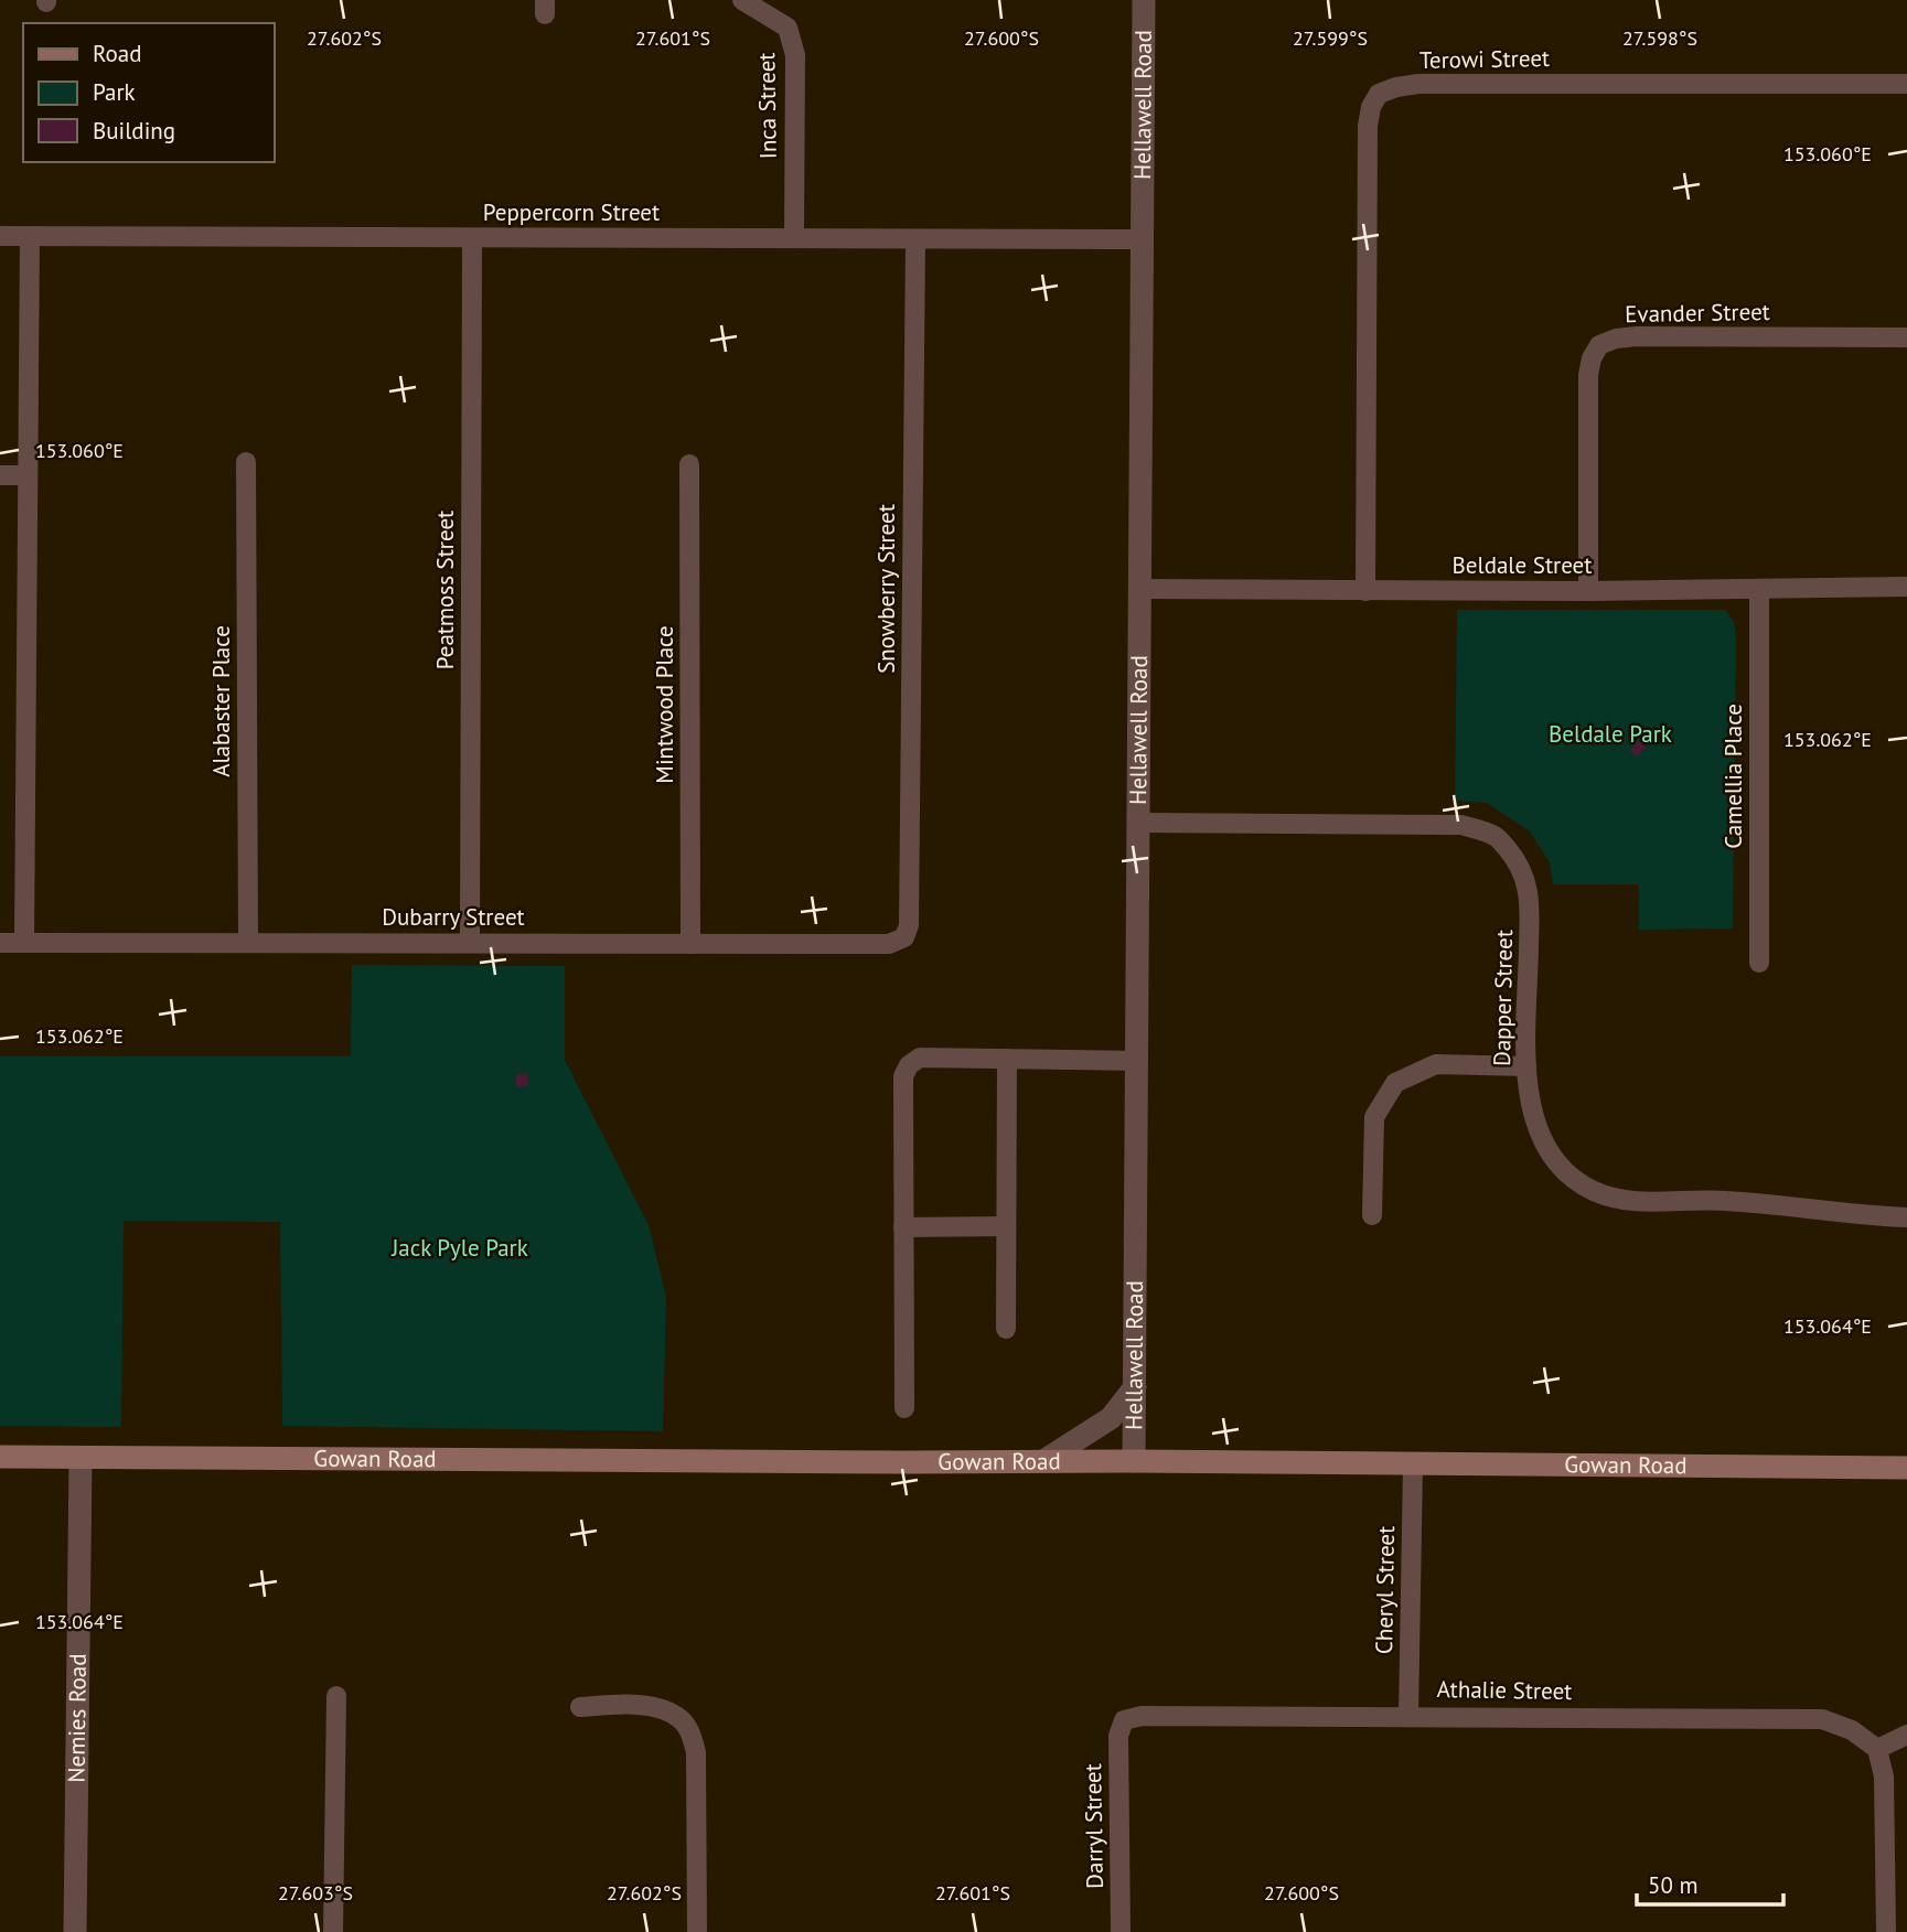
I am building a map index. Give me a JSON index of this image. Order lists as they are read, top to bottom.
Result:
{
  "streets": {
    "main road": ["Gowan Road"],
    "street": [
      "Terowi Street",
      "Hellawell Road",
      "Inca Street",
      "Peppercorn Street",
      "Evander Street",
      "Beldale Street",
      "Snowberry Street",
      "Peatmoss Street",
      "Alabaster Place",
      "Mintwood Place",
      "Camellia Place",
      "Dubarry Street",
      "Dapper Street",
      "Cheryl Street",
      "Athalie Street",
      "Nemies Road",
      "Darryl Street"
    ]
  },
  "crossings": [
    ["Terowi Street", "Beldale Street"],
    ["Hellawell Road", "Peppercorn Street"],
    ["Hellawell Road", "Beldale Street"],
    ["Hellawell Road", "Dapper Street"],
    ["Hellawell Road", "Gowan Road"],
    ["Inca Street", "Peppercorn Street"],
    ["Peppercorn Street", "Snowberry Street"],
    ["Peppercorn Street", "Peatmoss Street"],
    ["Evander Street", "Beldale Street"],
    ["Beldale Street", "Camellia Place"],
    ["Snowberry Street", "Dubarry Street"],
    ["Peatmoss Street", "Dubarry Street"],
    ["Alabaster Place", "Dubarry Street"],
    ["Mintwood Place", "Dubarry Street"],
    ["Gowan Road", "Cheryl Street"],
    ["Gowan Road", "Nemies Road"],
    ["Cheryl Street", "Athalie Street"],
    ["Athalie Street", "Darryl Street"]
  ],
  "parks": ["Beldale Park", "Jack Pyle Park"],
  "legend": ["Road", "Park", "Building"],
  "scale_bar": "50 m",
  "coordinates": [
    "27.602°S",
    "27.601°S",
    "27.600°S",
    "27.599°S",
    "27.598°S",
    "153.060°E",
    "153.062°E",
    "153.064°E",
    "27.603°S"
  ]
}
